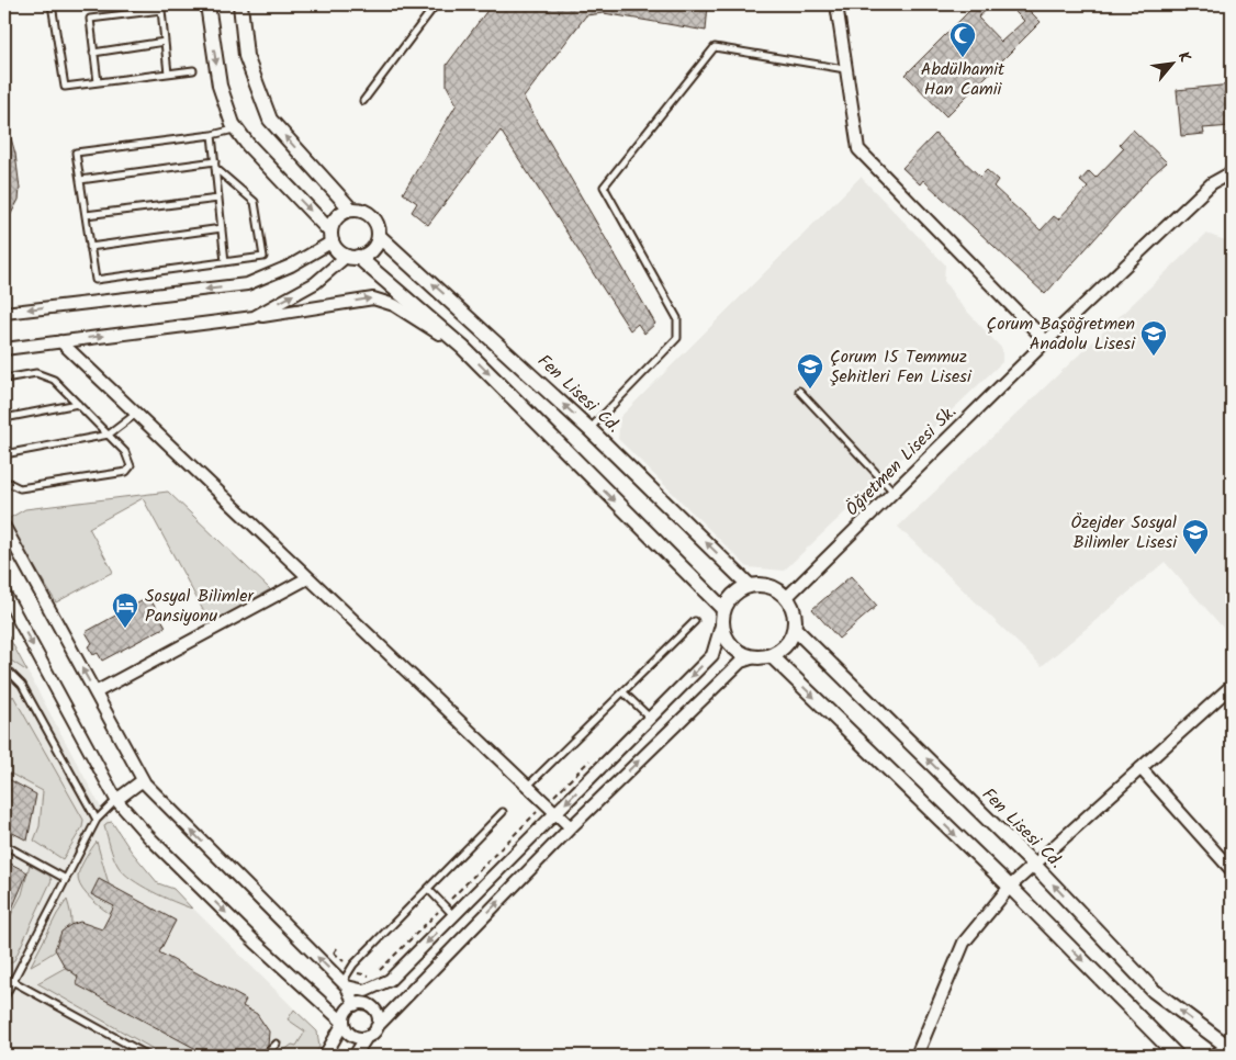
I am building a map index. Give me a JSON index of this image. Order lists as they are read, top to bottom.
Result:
{
  "streets": {
    "street": ["Fen Lisesi Cd.", "Öğretmen Lisesi Sk."]
  },
  "crossings": [
    ["Fen Lisesi Cd.", "Öğretmen Lisesi Sk."]
  ],
  "places": {
    "mosque": ["Abdülhamit Han Camii"],
    "school or university": ["Çorum Başöğretmen Anadolu Lisesi", "Çorum 15 Temmuz Şehitleri Fen Lisesi", "Özejder Sosyal Bilimler Lisesi"],
    "hotel": ["Sosyal Bilimler Pansiyonu"]
  },
  "north": "top right"
}
